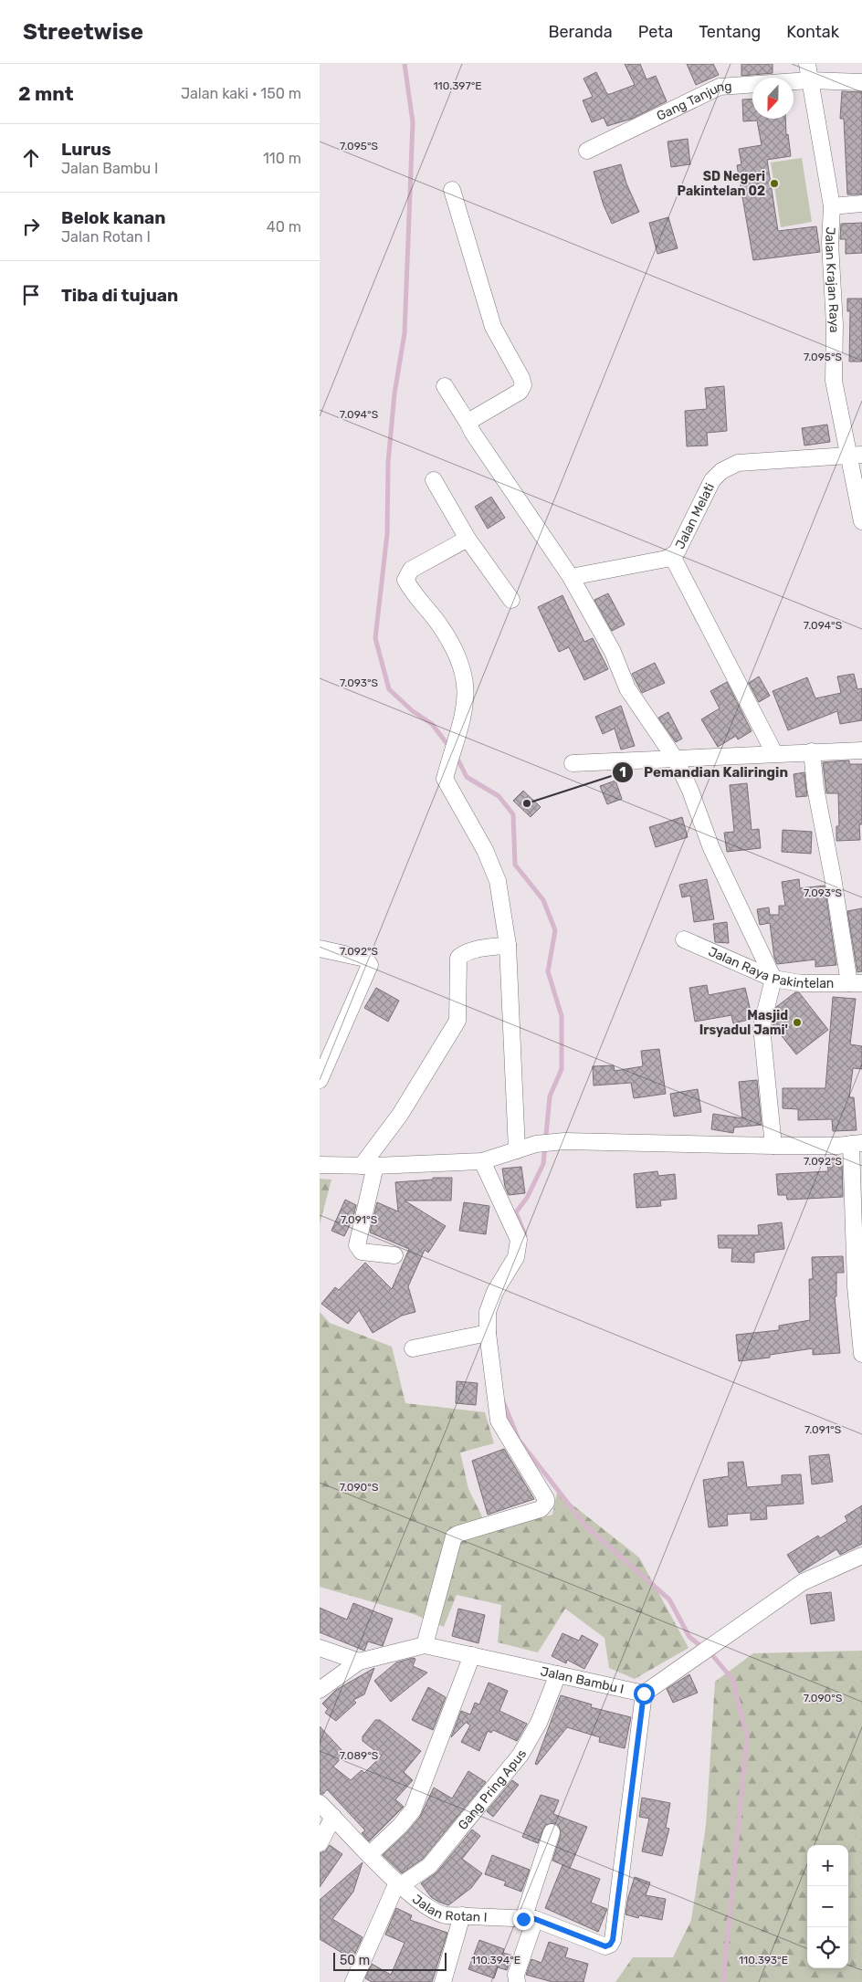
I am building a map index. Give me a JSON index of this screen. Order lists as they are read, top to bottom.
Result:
{
  "streets": {
    "street": [
      "Gang Tanjung",
      "Jalan Krajan Raya",
      "Jalan Melati",
      "Jalan Raya Pakintelan",
      "Jalan Bambu I",
      "Gang Pring Apus",
      "Jalan Rotan I"
    ]
  },
  "crossings": [
    ["Gang Tanjung", "Jalan Krajan Raya"],
    ["Jalan Krajan Raya", "Jalan Melati"],
    ["Jalan Bambu I", "Gang Pring Apus"],
    ["Jalan Bambu I", "Jalan Rotan I"],
    ["Gang Pring Apus", "Jalan Rotan I"]
  ],
  "places": ["SD Negeri Pakintelan 02", "Pemandian Kaliringin", "Masjid Irsyadul Jami'"],
  "scale_bar": "50 m",
  "north": "bottom",
  "page": {
    "header": "Streetwise",
    "nav": [
      "Beranda",
      "Peta",
      "Tentang",
      "Kontak"
    ],
    "heading": ["2 mnt", "Jalan kaki · 150 m"],
    "list": [
      ["Lurus", "Jalan Bambu I", "110 m"],
      ["Belok kanan", "Jalan Rotan I", "40 m"],
      "Tiba di tujuan"
    ],
    "map_buttons": ["+", "−"],
    "scale": "50 m"
  },
  "coordinates": [
    "110.397°E",
    "7.095°S",
    "7.094°S",
    "7.093°S",
    "7.092°S",
    "7.091°S",
    "7.090°S",
    "7.089°S",
    "110.394°E",
    "110.393°E"
  ]
}
